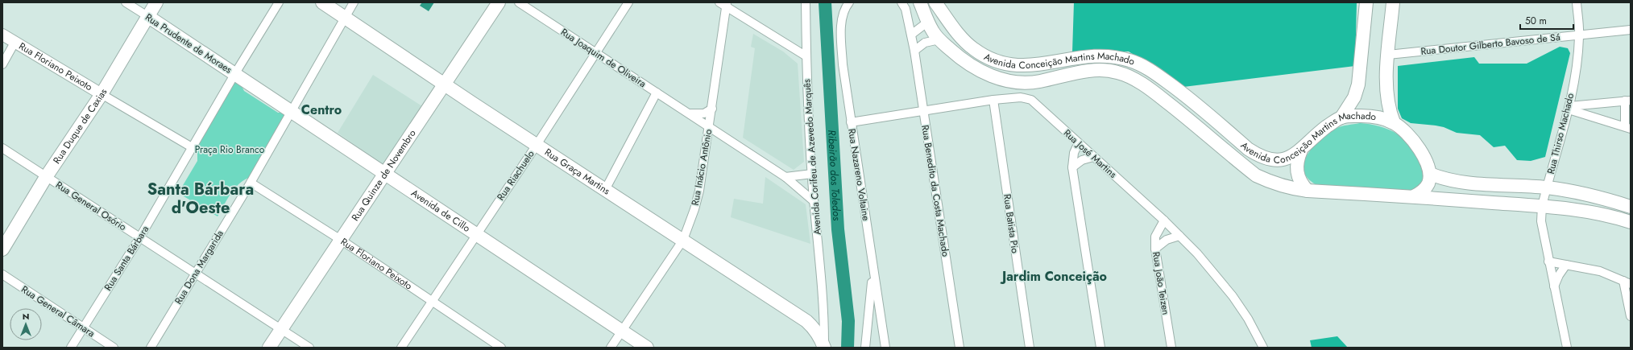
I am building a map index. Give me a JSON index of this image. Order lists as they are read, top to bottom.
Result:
{
  "streets": {
    "main road": [
      "Rua Prudente de Moraes",
      "Avenida Conceição Martins Machado",
      "Rua Floriano Peixoto",
      "Rua Duque de Caxias",
      "Rua Graça Martins",
      "Rua Quinze de Novembro",
      "Avenida de Cillo"
    ],
    "street": [
      "Rua Doutor Gilberto Bavoso de Sá",
      "Rua Joaquim de Oliveira",
      "Rua Thirso Machado",
      "Rua José Martins",
      "Avenida Corifeu de Azevedo Marquês",
      "Rua Inácio Antônio",
      "Rua Nazareno Voltaine",
      "Rua Riachuelo",
      "Rua Benedito da Costa Machado",
      "Rua General Osório",
      "Rua Batista Pio",
      "Rua Santa Bárbara",
      "Rua Dona Margarida",
      "Rua João Teizen",
      "Rua General Câmara"
    ]
  },
  "crossings": [
    ["Rua Prudente de Moraes", "Rua Duque de Caxias"],
    ["Rua Prudente de Moraes", "Avenida de Cillo"],
    ["Rua Prudente de Moraes", "Rua Santa Bárbara"],
    ["Rua Doutor Gilberto Bavoso de Sá", "Rua Thirso Machado"],
    ["Rua Joaquim de Oliveira", "Avenida Corifeu de Azevedo Marquês"],
    ["Rua Joaquim de Oliveira", "Rua Inácio Antônio"],
    ["Rua Joaquim de Oliveira", "Rua Riachuelo"],
    ["Avenida Conceição Martins Machado", "Rua Thirso Machado"],
    ["Rua Floriano Peixoto", "Rua Duque de Caxias"],
    ["Rua Floriano Peixoto", "Rua Quinze de Novembro"],
    ["Rua Floriano Peixoto", "Rua Riachuelo"],
    ["Rua Floriano Peixoto", "Rua Santa Bárbara"],
    ["Rua Floriano Peixoto", "Rua Dona Margarida"],
    ["Rua Duque de Caxias", "Rua General Osório"],
    ["Rua José Martins", "Rua Nazareno Voltaine"],
    ["Rua José Martins", "Rua Benedito da Costa Machado"],
    ["Rua José Martins", "Rua Batista Pio"],
    ["Rua José Martins", "Rua João Teizen"],
    ["Avenida Corifeu de Azevedo Marquês", "Rua Graça Martins"],
    ["Rua Inácio Antônio", "Rua Graça Martins"],
    ["Rua Inácio Antônio", "Avenida de Cillo"],
    ["Rua Graça Martins", "Rua Quinze de Novembro"],
    ["Rua Graça Martins", "Rua Riachuelo"],
    ["Rua Graça Martins", "Rua Dona Margarida"],
    ["Rua Quinze de Novembro", "Rua General Osório"],
    ["Rua Quinze de Novembro", "Avenida de Cillo"],
    ["Rua Riachuelo", "Avenida de Cillo"],
    ["Rua General Osório", "Rua Santa Bárbara"],
    ["Rua General Osório", "Rua Dona Margarida"],
    ["Avenida de Cillo", "Rua Santa Bárbara"],
    ["Avenida de Cillo", "Rua Dona Margarida"],
    ["Rua Santa Bárbara", "Rua General Câmara"]
  ],
  "districts": ["Centro", "Santa Bárbara d'Oeste", "Jardim Conceição"],
  "water": ["Ribeirão dos Toledos"],
  "parks": ["Praça Rio Branco"],
  "scale_bar": "50 m",
  "north": "top"
}
